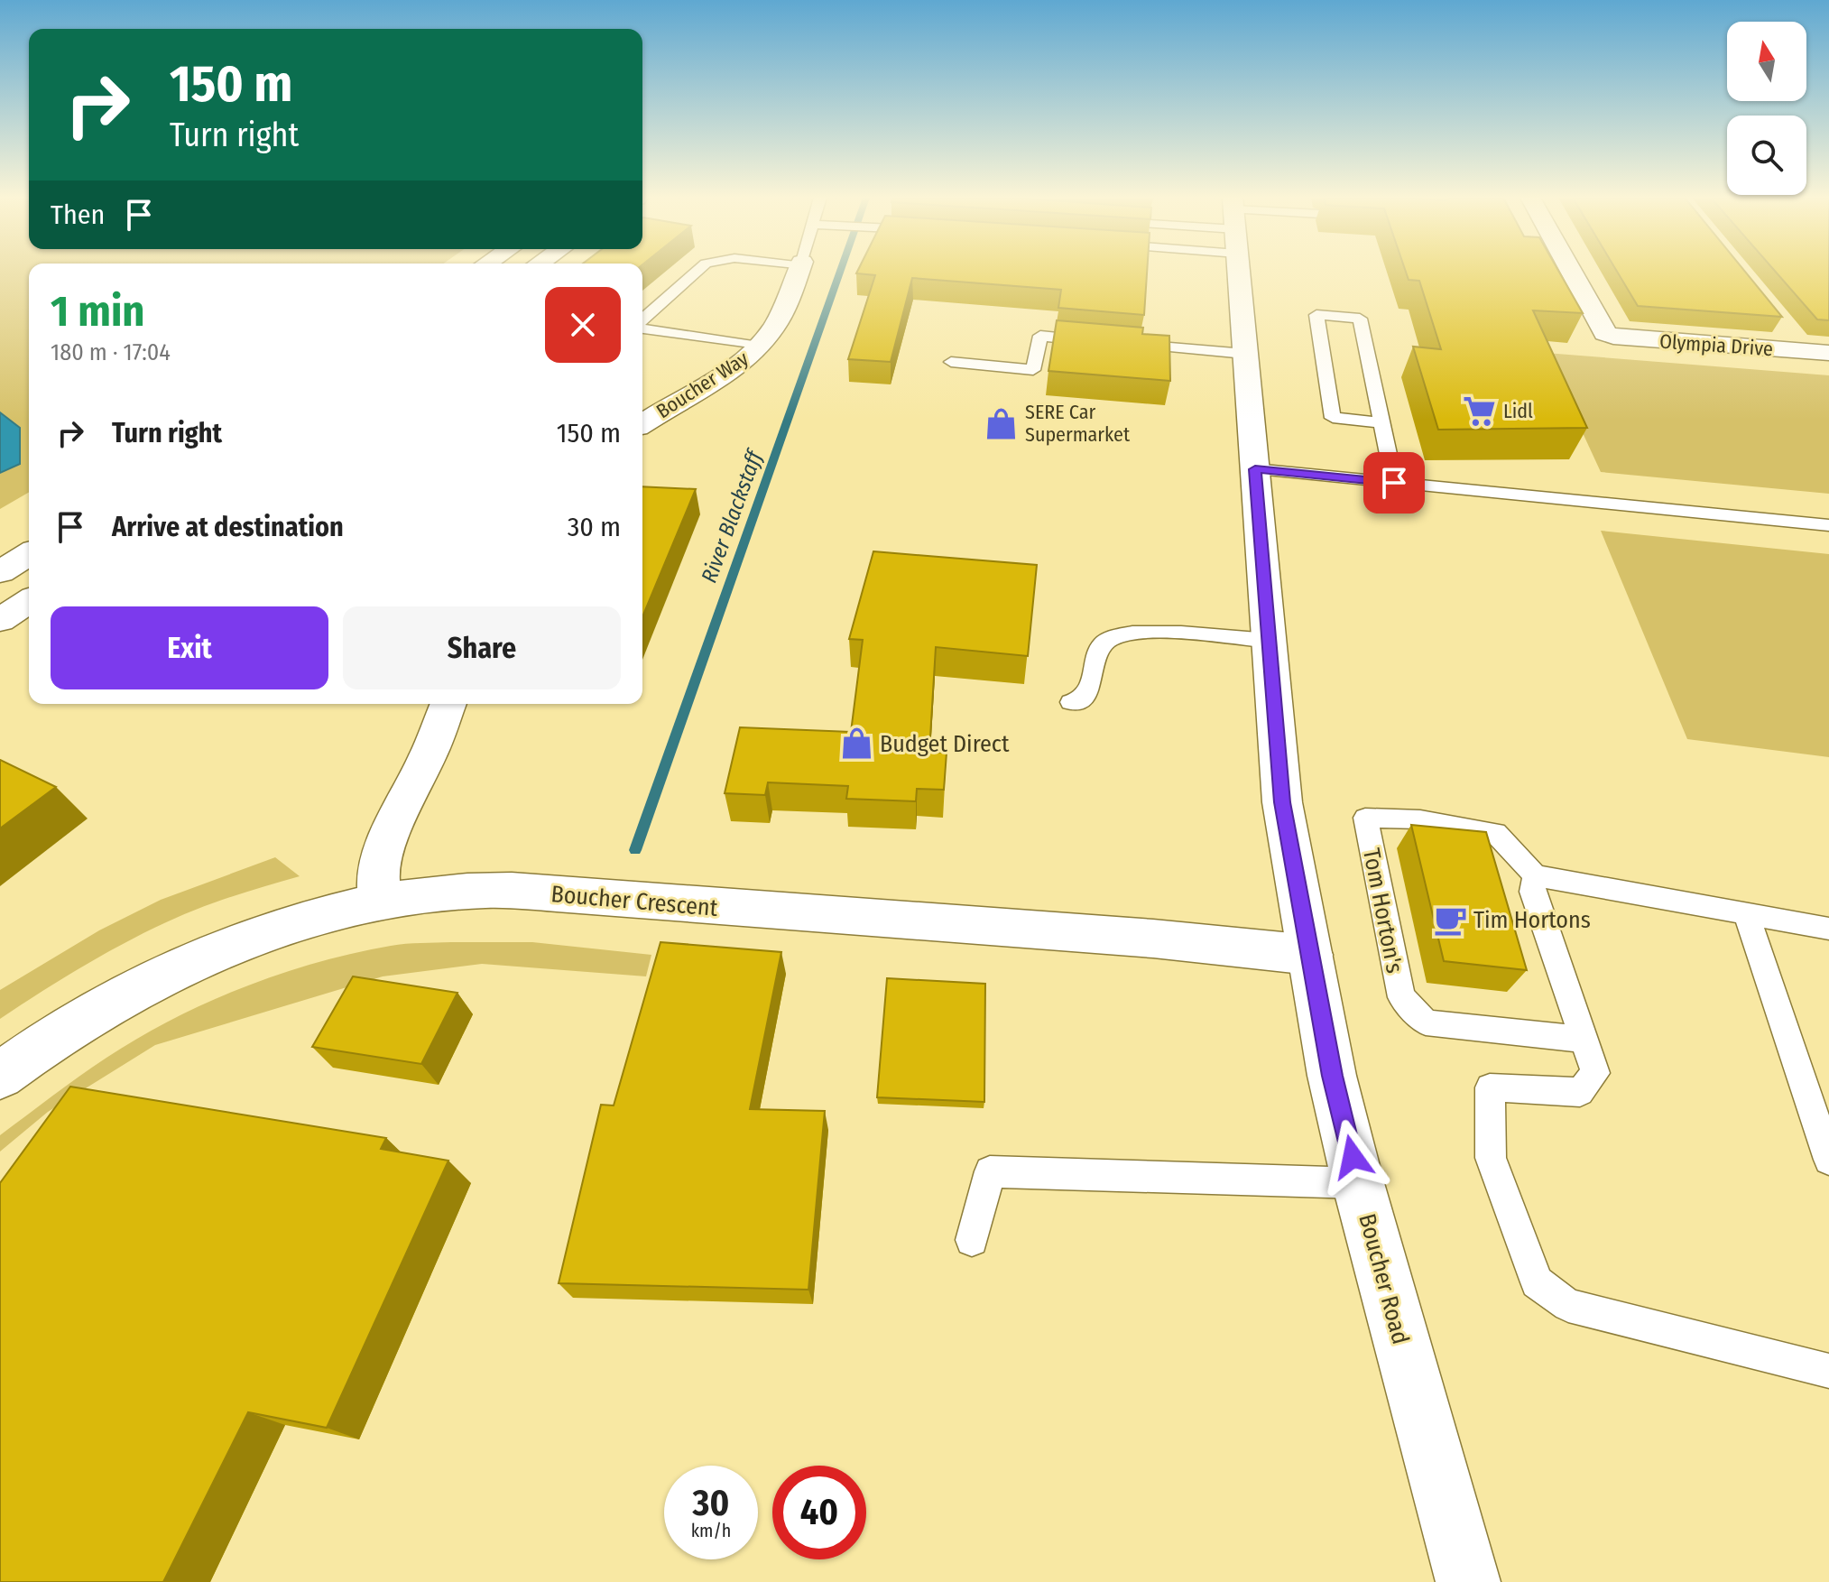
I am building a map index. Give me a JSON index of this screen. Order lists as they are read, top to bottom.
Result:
{
  "streets": {
    "main road": [
      "Olympia Drive",
      "Boucher Way",
      "Boucher Crescent",
      "Boucher Road"
    ],
    "lane": ["Tom Horton's"]
  },
  "crossings": [
    ["Boucher Crescent", "Boucher Road"]
  ],
  "water": ["River Blackstaff"],
  "places": {
    "supermarket": ["Lidl"],
    "shop": ["SERE Car Supermarket", "Budget Direct"],
    "cafe": ["Tim Hortons"]
  },
  "north": "top",
  "page": {
    "turn": ["150 m", "Turn right"],
    "then": "Then",
    "heading": ["1 min", "180 m · 17:04"],
    "list": [
      {
        "name": "Turn right",
        "value": "150 m"
      },
      {
        "name": "Arrive at destination",
        "value": "30 m"
      }
    ],
    "buttons": ["Exit", "Share"],
    "speed": "30 km/h",
    "limit": "40"
  }
}
